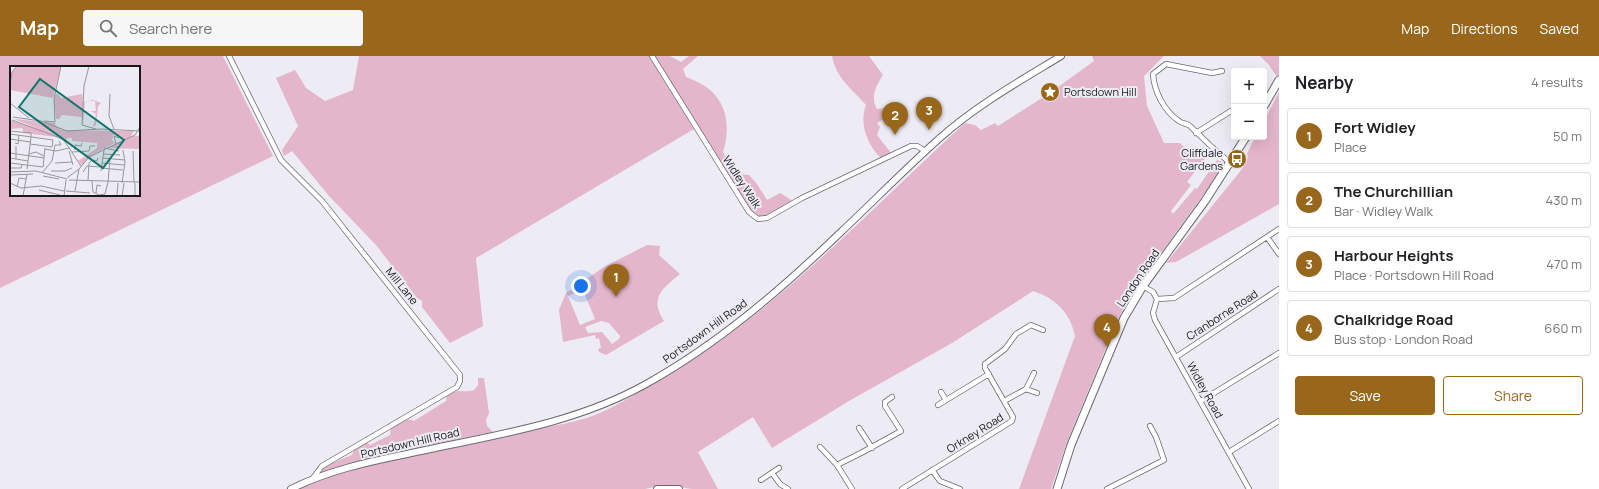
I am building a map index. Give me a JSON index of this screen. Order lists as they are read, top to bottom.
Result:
{
  "streets": {
    "main road": ["London Road", "Portsdown Hill Road"],
    "street": [
      "Widley Walk",
      "Mill Lane",
      "Cranborne Road",
      "Widley Road",
      "Orkney Road"
    ]
  },
  "crossings": [
    ["Widley Walk", "Portsdown Hill Road"],
    ["Mill Lane", "Portsdown Hill Road"],
    ["Cranborne Road", "Widley Road"]
  ],
  "places": {
    "place": ["Portsdown Hill"],
    "bus stop": ["Cliffdale Gardens"]
  },
  "page": {
    "header": "Map",
    "search": "Search here",
    "nav": ["Map", "Directions", "Saved"],
    "heading": ["Nearby", "4 results"],
    "map_buttons": ["+", "−"],
    "pins": [
      "3",
      "2",
      "1",
      "4"
    ],
    "list": [
      {
        "mark": "1",
        "name": "Fort Widley",
        "note": "Place",
        "value": "50 m"
      },
      {
        "mark": "2",
        "name": "The Churchillian",
        "note": "Bar · Widley Walk",
        "value": "430 m"
      },
      {
        "mark": "3",
        "name": "Harbour Heights",
        "note": "Place · Portsdown Hill Road",
        "value": "470 m"
      },
      {
        "mark": "4",
        "name": "Chalkridge Road",
        "note": "Bus stop · London Road",
        "value": "660 m"
      }
    ],
    "buttons": ["Save", "Share"]
  }
}
